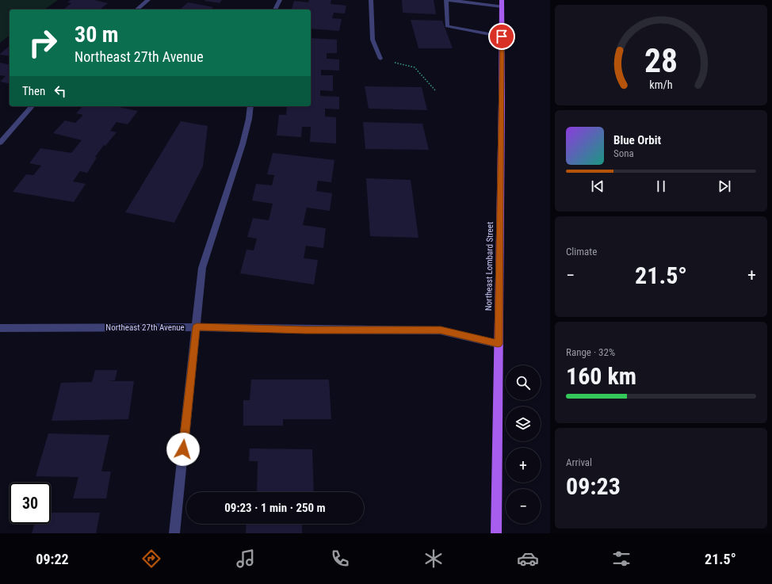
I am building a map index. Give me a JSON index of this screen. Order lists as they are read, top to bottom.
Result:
{
  "streets": {
    "main road": ["Northeast Lombard Street"],
    "street": ["Northeast 27th Avenue"]
  },
  "crossings": [
    ["Northeast Lombard Street", "Northeast 27th Avenue"]
  ],
  "page": {
    "turn": ["30 m", "Northeast 27th Avenue"],
    "then": "Then",
    "song": ["Blue Orbit", "Sona"],
    "tile": [
      "Climate",
      ["Range · 32%", "160 km"],
      ["Arrival", "09:23"]
    ],
    "heat": ["−", "21.5°", "+"],
    "map_buttons": ["+", "−"],
    "limit": "30",
    "trip": "09:23 · 1 min · 250 m",
    "tabs": ["09:22", "21.5°"],
    "gauge": ["28", "km/h"]
  }
}
